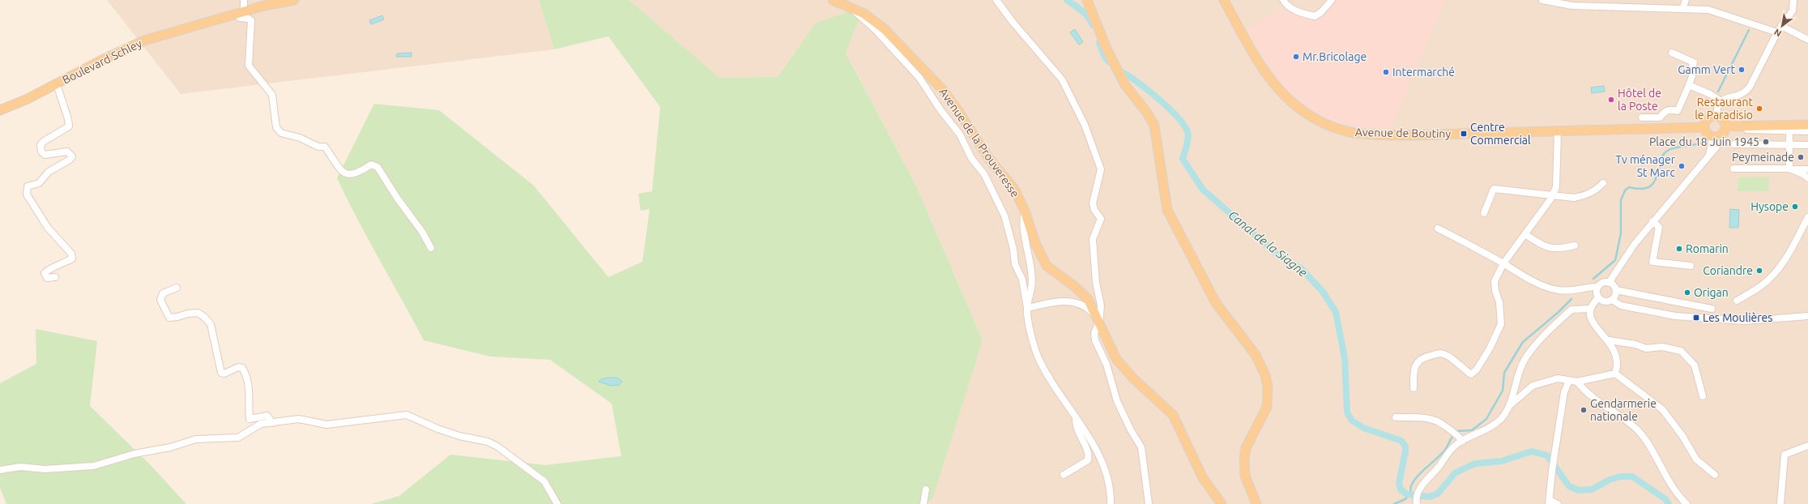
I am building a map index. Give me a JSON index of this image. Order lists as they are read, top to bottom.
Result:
{
  "streets": {
    "main road": ["Boulevard Schley", "Avenue de Boutiny", "Avenue de la Prouveresse"]
  },
  "water": ["Canal de la Siagne"],
  "places": {
    "other": [
      "Mr.Bricolage",
      "Gamm Vert",
      "Intermarché",
      "Hôtel de la Poste",
      "Restaurant le Paradisio",
      "Place du 18 Juin 1945",
      "Peymeinade",
      "Tv ménager St Marc",
      "Hysope",
      "Romarin",
      "Coriandre",
      "Origan",
      "Gendarmerie nationale"
    ],
    "transit": ["Centre Commercial", "Les Moulières"]
  },
  "north": "bottom left"
}
